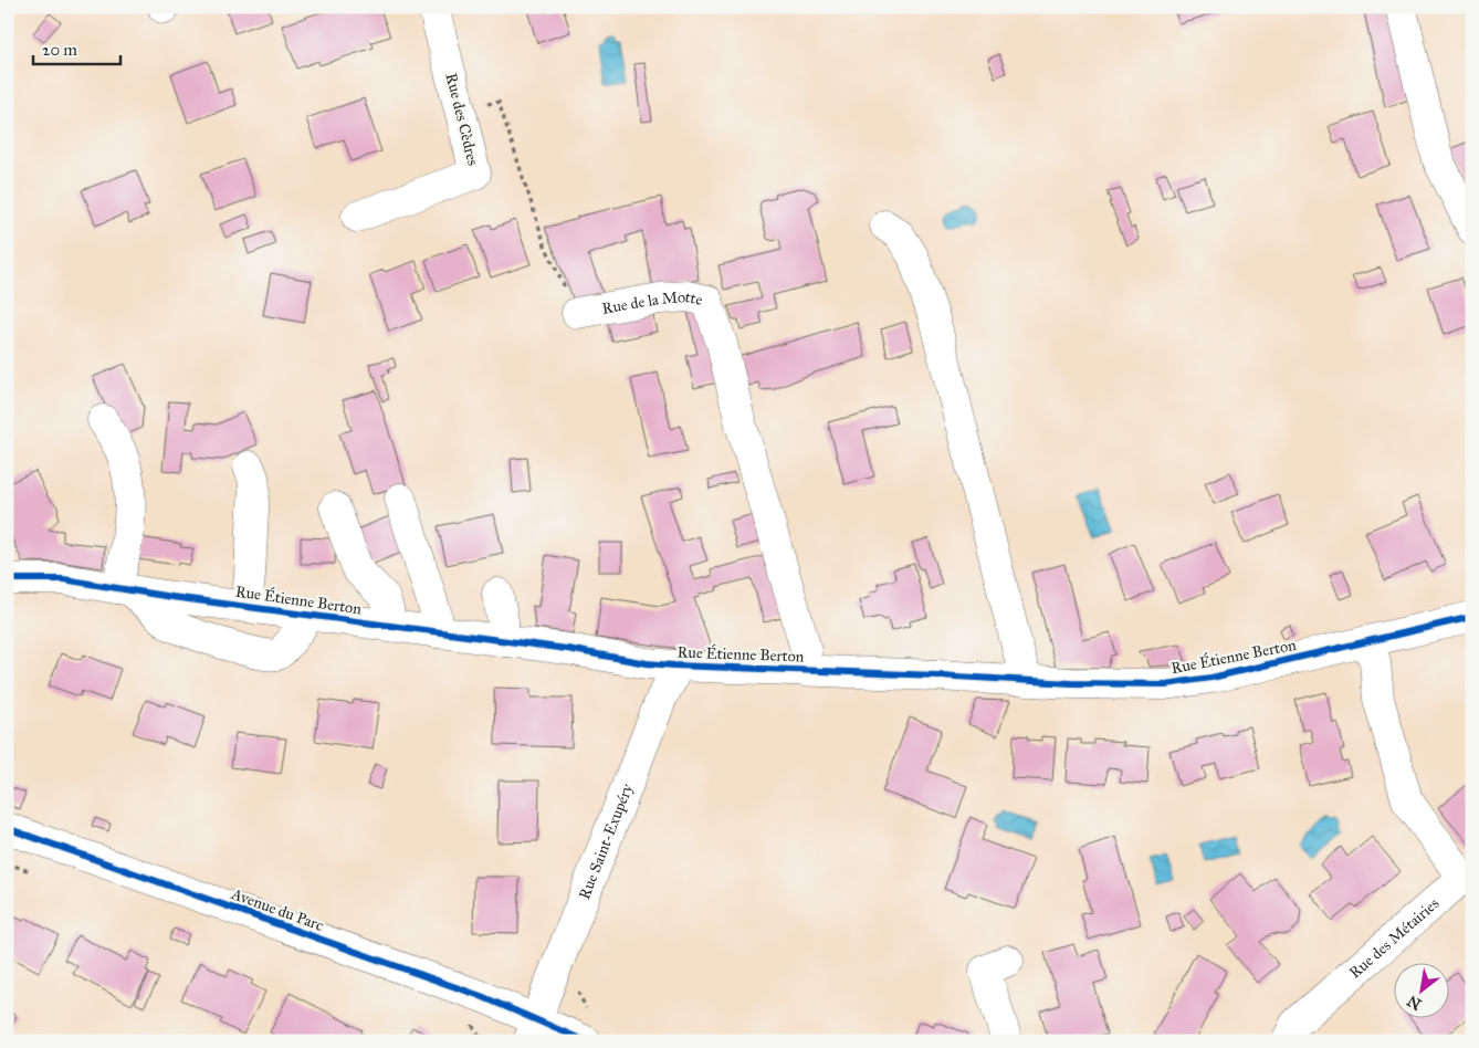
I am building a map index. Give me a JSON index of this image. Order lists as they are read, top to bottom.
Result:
{
  "streets": {
    "street": [
      "Rue des Cèdres",
      "Rue de la Motte",
      "Rue Étienne Berton",
      "Rue Saint-Exupéry",
      "Avenue du Parc",
      "Rue des Métairies"
    ]
  },
  "crossings": [
    ["Rue de la Motte", "Rue Étienne Berton"],
    ["Rue Étienne Berton", "Rue Saint-Exupéry"],
    ["Rue Étienne Berton", "Rue des Métairies"],
    ["Rue Saint-Exupéry", "Avenue du Parc"]
  ],
  "scale_bar": "20 m",
  "north": "bottom left"
}
